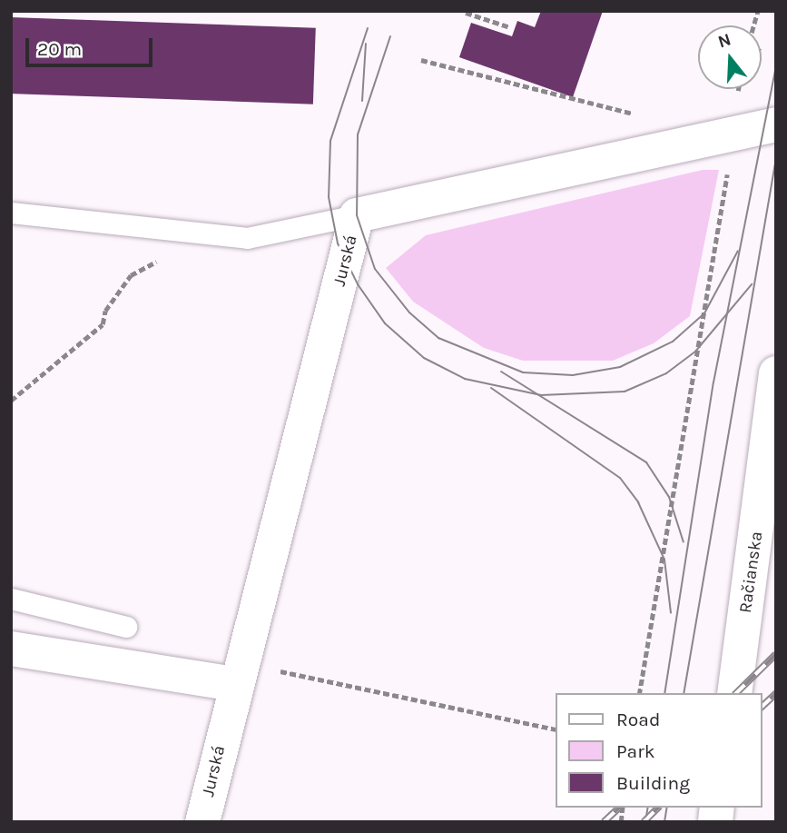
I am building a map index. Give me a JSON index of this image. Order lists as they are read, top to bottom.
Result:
{
  "streets": {
    "street": ["Jurská", "Račianska"]
  },
  "legend": ["Road", "Park", "Building"],
  "scale_bar": "20 m",
  "north": "top"
}
